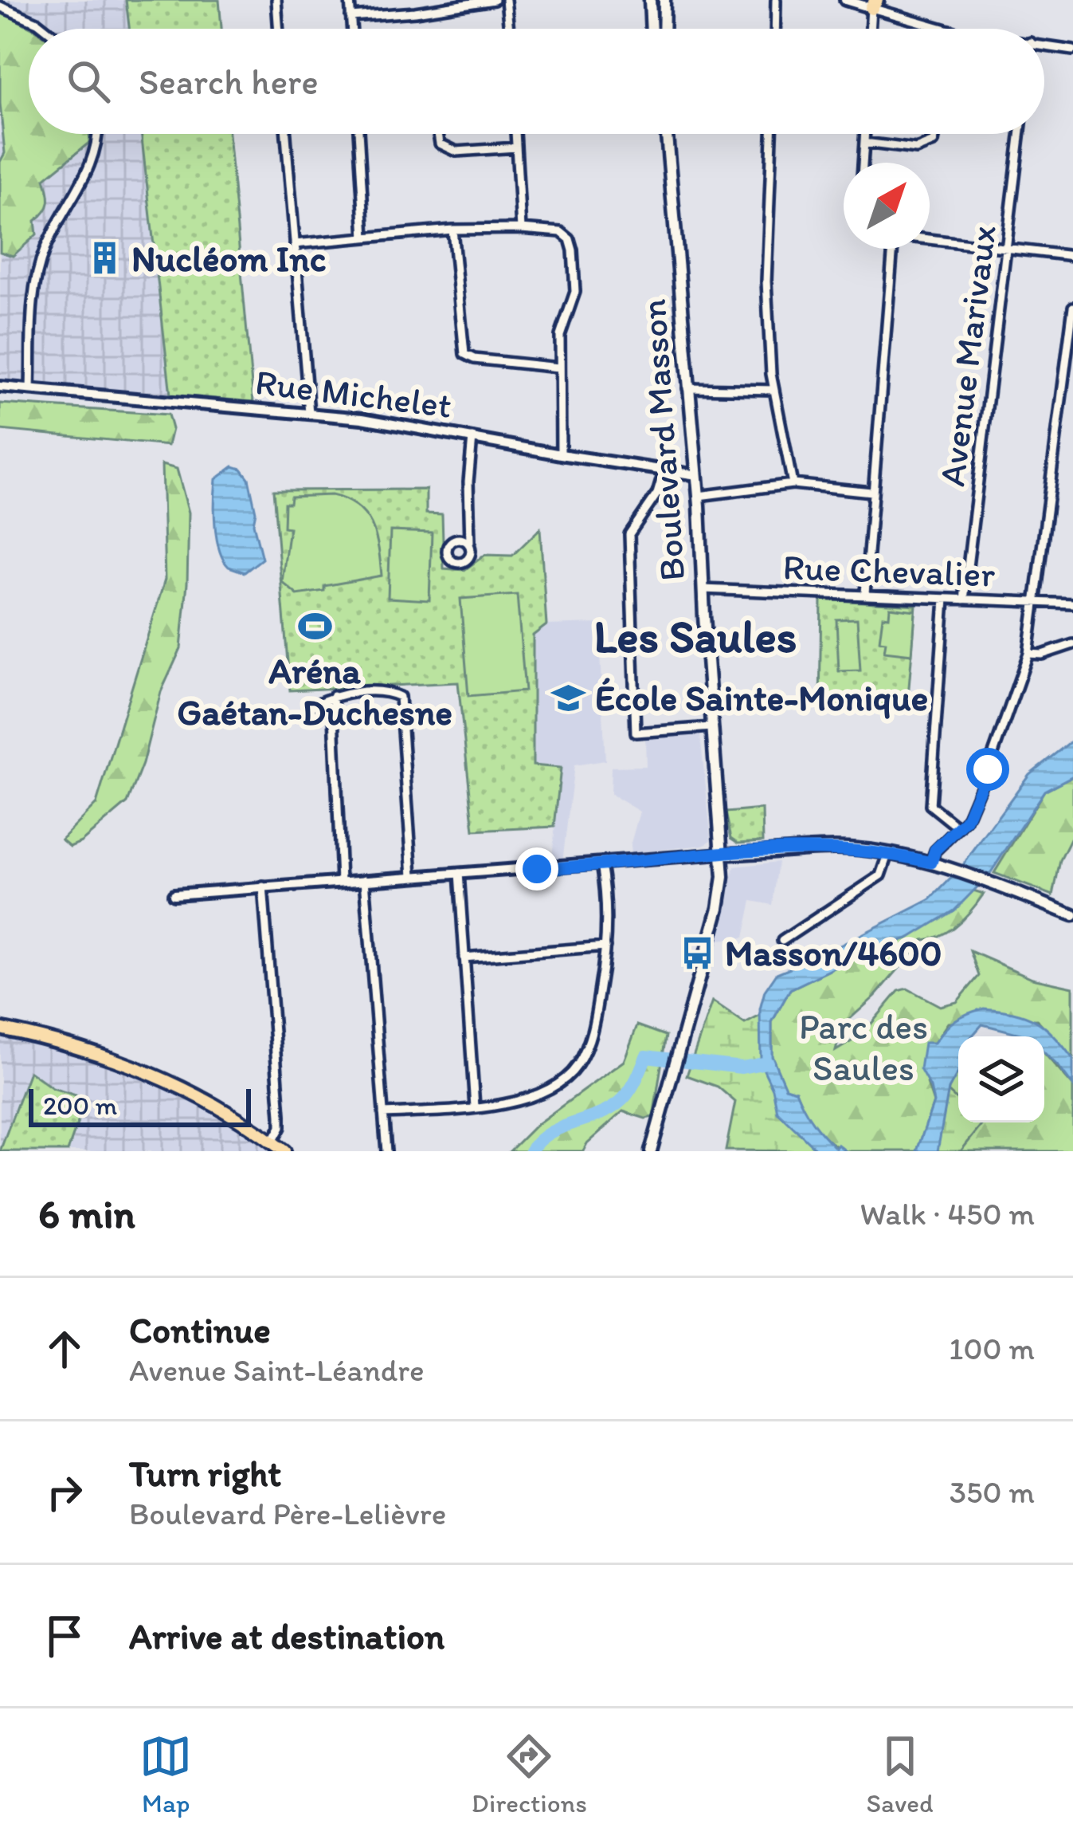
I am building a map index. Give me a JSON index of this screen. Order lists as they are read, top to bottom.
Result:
{
  "streets": {
    "main road": ["Boulevard Masson"],
    "street": ["Avenue Marivaux", "Rue Michelet", "Rue Chevalier"]
  },
  "crossings": [
    ["Avenue Marivaux", "Rue Chevalier"],
    ["Rue Michelet", "Boulevard Masson"],
    ["Boulevard Masson", "Rue Chevalier"]
  ],
  "districts": ["Les Saules"],
  "parks": ["Parc des Saules"],
  "places": {
    "building": ["Nucléom Inc"],
    "sports": ["Aréna Gaétan-Duchesne"],
    "school or university": ["École Sainte-Monique"],
    "bus stop": ["Masson/4600"]
  },
  "scale_bar": "200 m",
  "north": "top right",
  "page": {
    "search": "Search here",
    "scale": "200 m",
    "heading": ["6 min", "Walk · 450 m"],
    "list": [
      ["Continue", "Avenue Saint-Léandre", "100 m"],
      ["Turn right", "Boulevard Père-Lelièvre", "350 m"],
      "Arrive at destination"
    ],
    "nav": ["Map", "Directions", "Saved"]
  }
}
